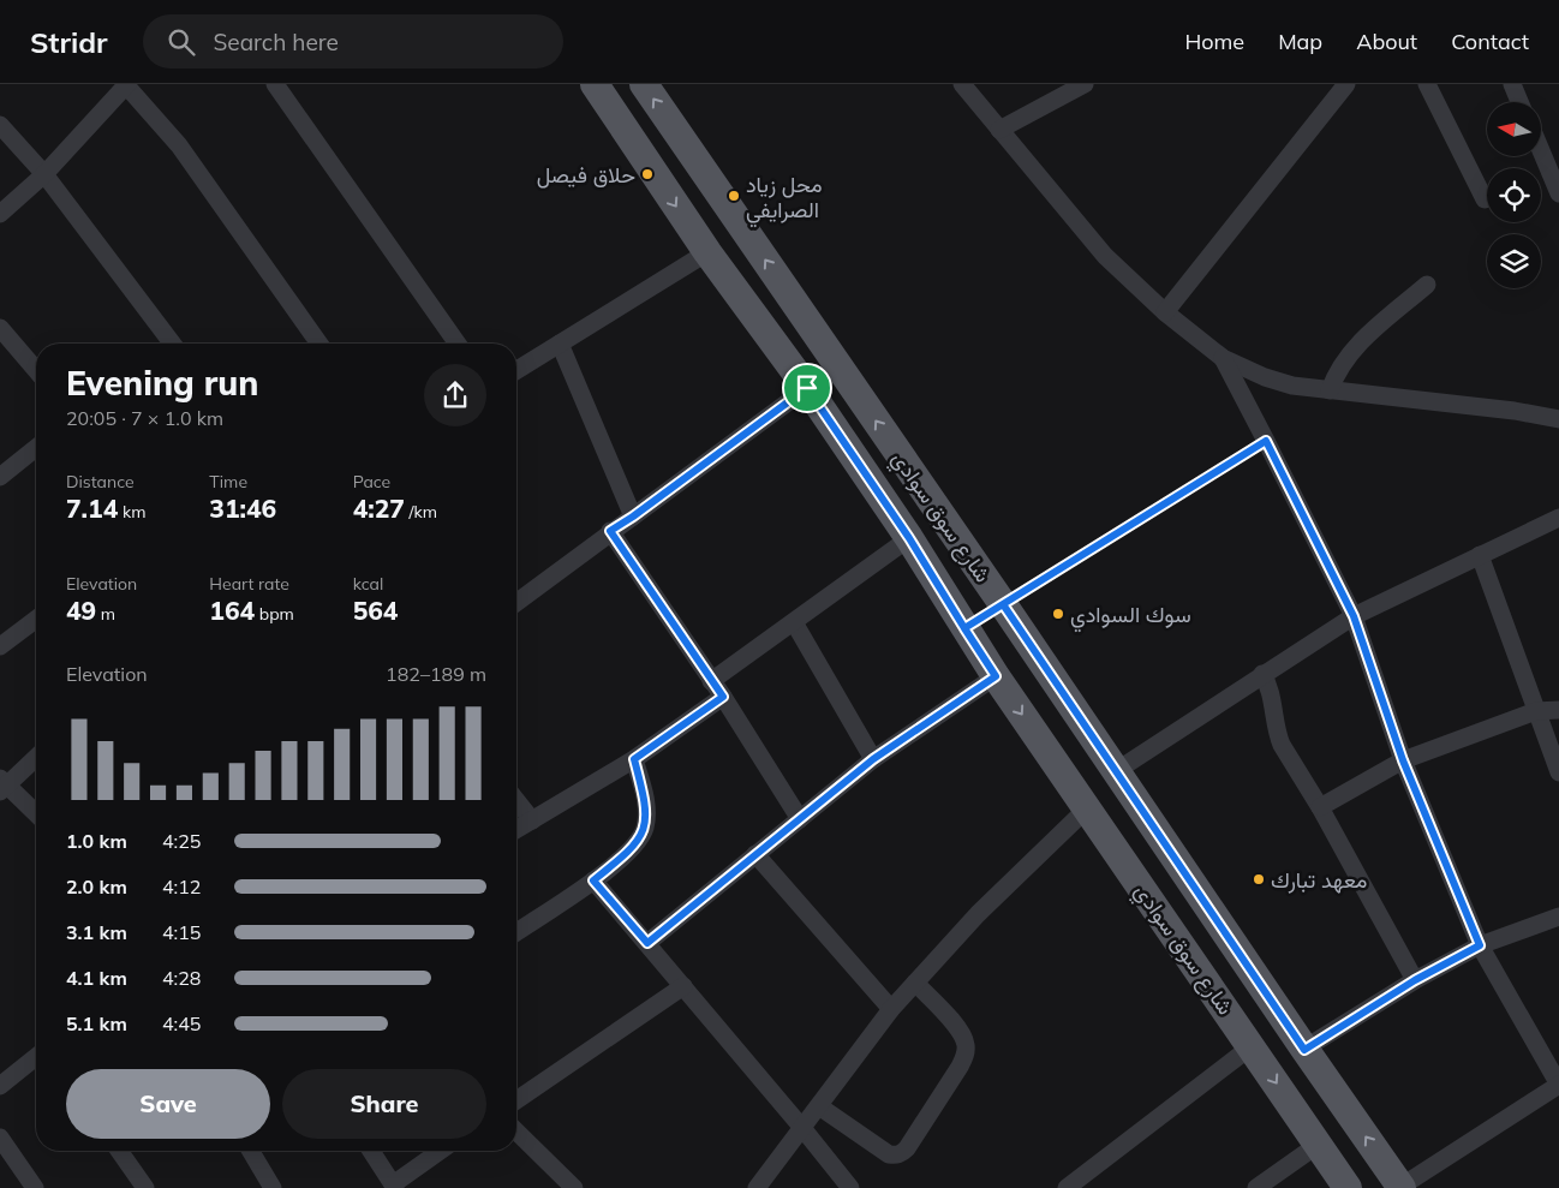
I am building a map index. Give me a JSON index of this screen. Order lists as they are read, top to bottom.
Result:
{
  "streets": {
    "main road": ["شارع سوق سوادي"]
  },
  "places": [
    "حلاق فيصل",
    "محل زياد الصرايفي",
    "سوك السوادي",
    "معهد تبارك"
  ],
  "north": "left",
  "page": {
    "header": "Stridr",
    "search": "Search here",
    "nav": [
      "Home",
      "Map",
      "About",
      "Contact"
    ],
    "heading": ["Evening run", "20:05 · 7 × 1.0 km"],
    "stats": [
      ["Distance", "7.14 km"],
      ["Time", "31:46"],
      ["Pace", "4:27 /km"],
      ["Elevation", "49 m"],
      ["Heart rate", "164 bpm"],
      ["kcal", "564"]
    ],
    "chart": ["Elevation", "182–189 m"],
    "list": [
      {
        "name": "1.0 km",
        "note": "4:25"
      },
      {
        "name": "2.0 km",
        "note": "4:12"
      },
      {
        "name": "3.1 km",
        "note": "4:15"
      },
      {
        "name": "4.1 km",
        "note": "4:28"
      },
      {
        "name": "5.1 km",
        "note": "4:45"
      }
    ],
    "buttons": ["Save", "Share"]
  }
}
